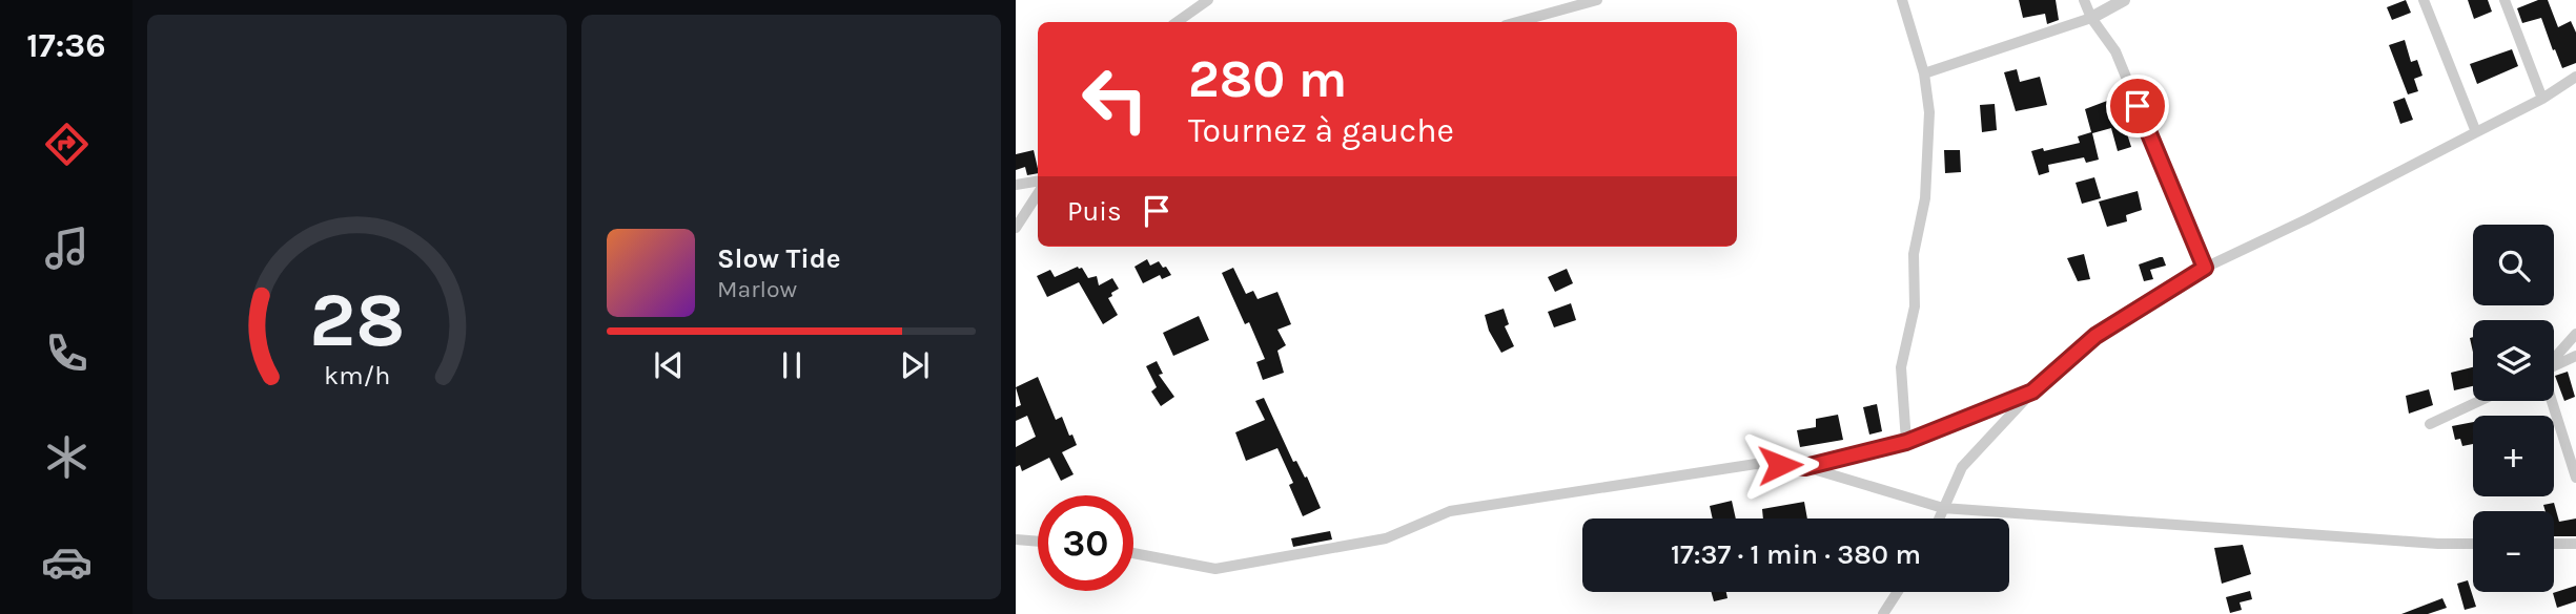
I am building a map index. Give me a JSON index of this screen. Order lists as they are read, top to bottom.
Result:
{
  "page": {
    "tabs": "17:36",
    "turn": ["280 m", "Tournez à gauche"],
    "then": "Puis",
    "map_buttons": ["+", "−"],
    "song": ["Slow Tide", "Marlow"],
    "limit": "30",
    "trip": "17:37 · 1 min · 380 m",
    "gauge": ["28", "km/h"]
  }
}
